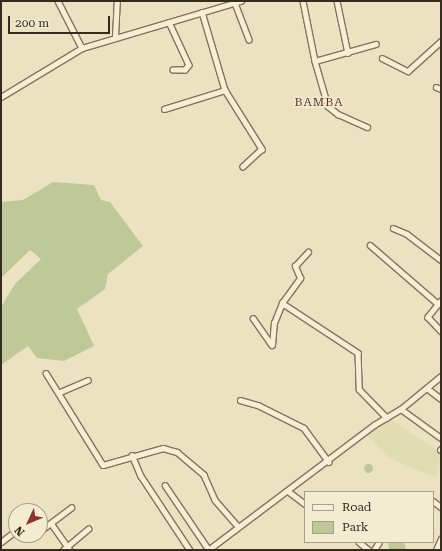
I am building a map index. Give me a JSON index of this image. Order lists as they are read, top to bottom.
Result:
{
  "districts": ["BAMBA"],
  "legend": ["Road", "Park"],
  "scale_bar": "200 m",
  "north": "bottom left"
}
